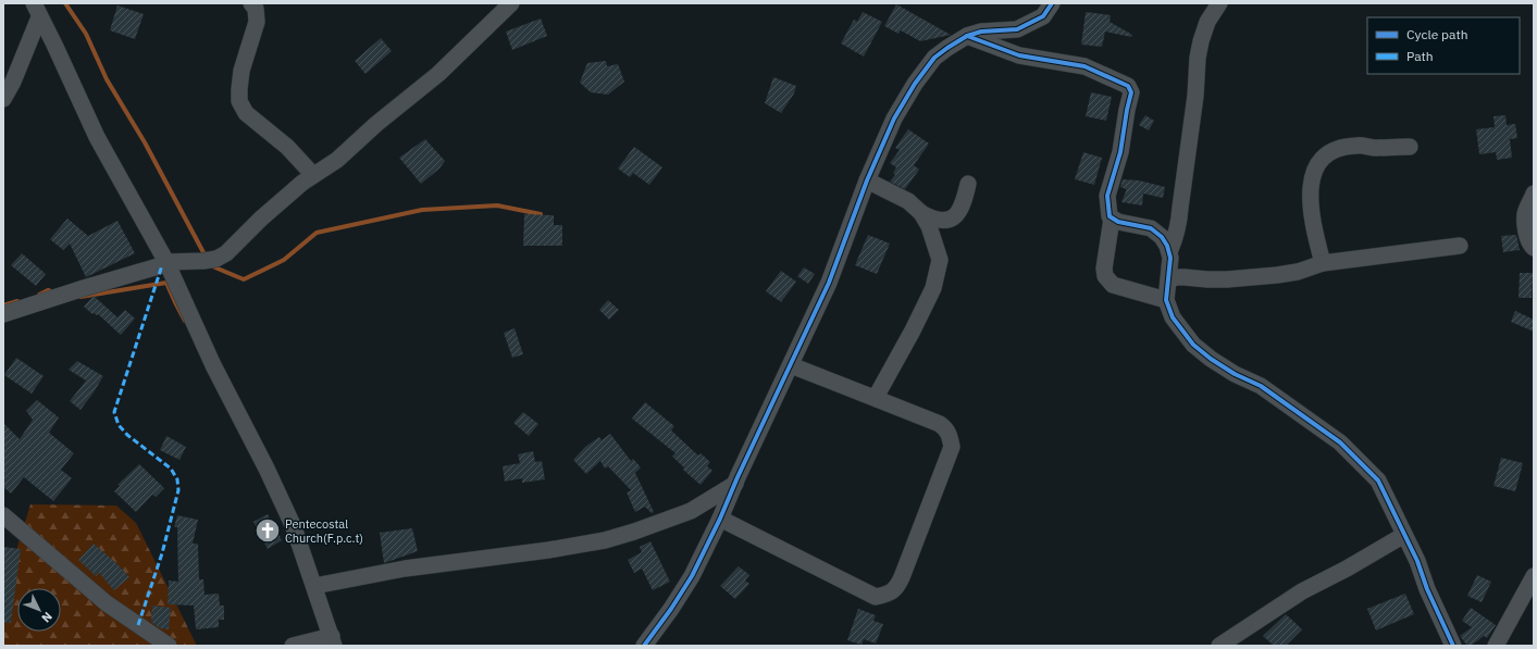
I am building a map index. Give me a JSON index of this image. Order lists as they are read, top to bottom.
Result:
{
  "places": {
    "church": ["Pentecostal Church(F.p.c.t)"]
  },
  "legend": ["Cycle path", "Path"],
  "north": "bottom right"
}
